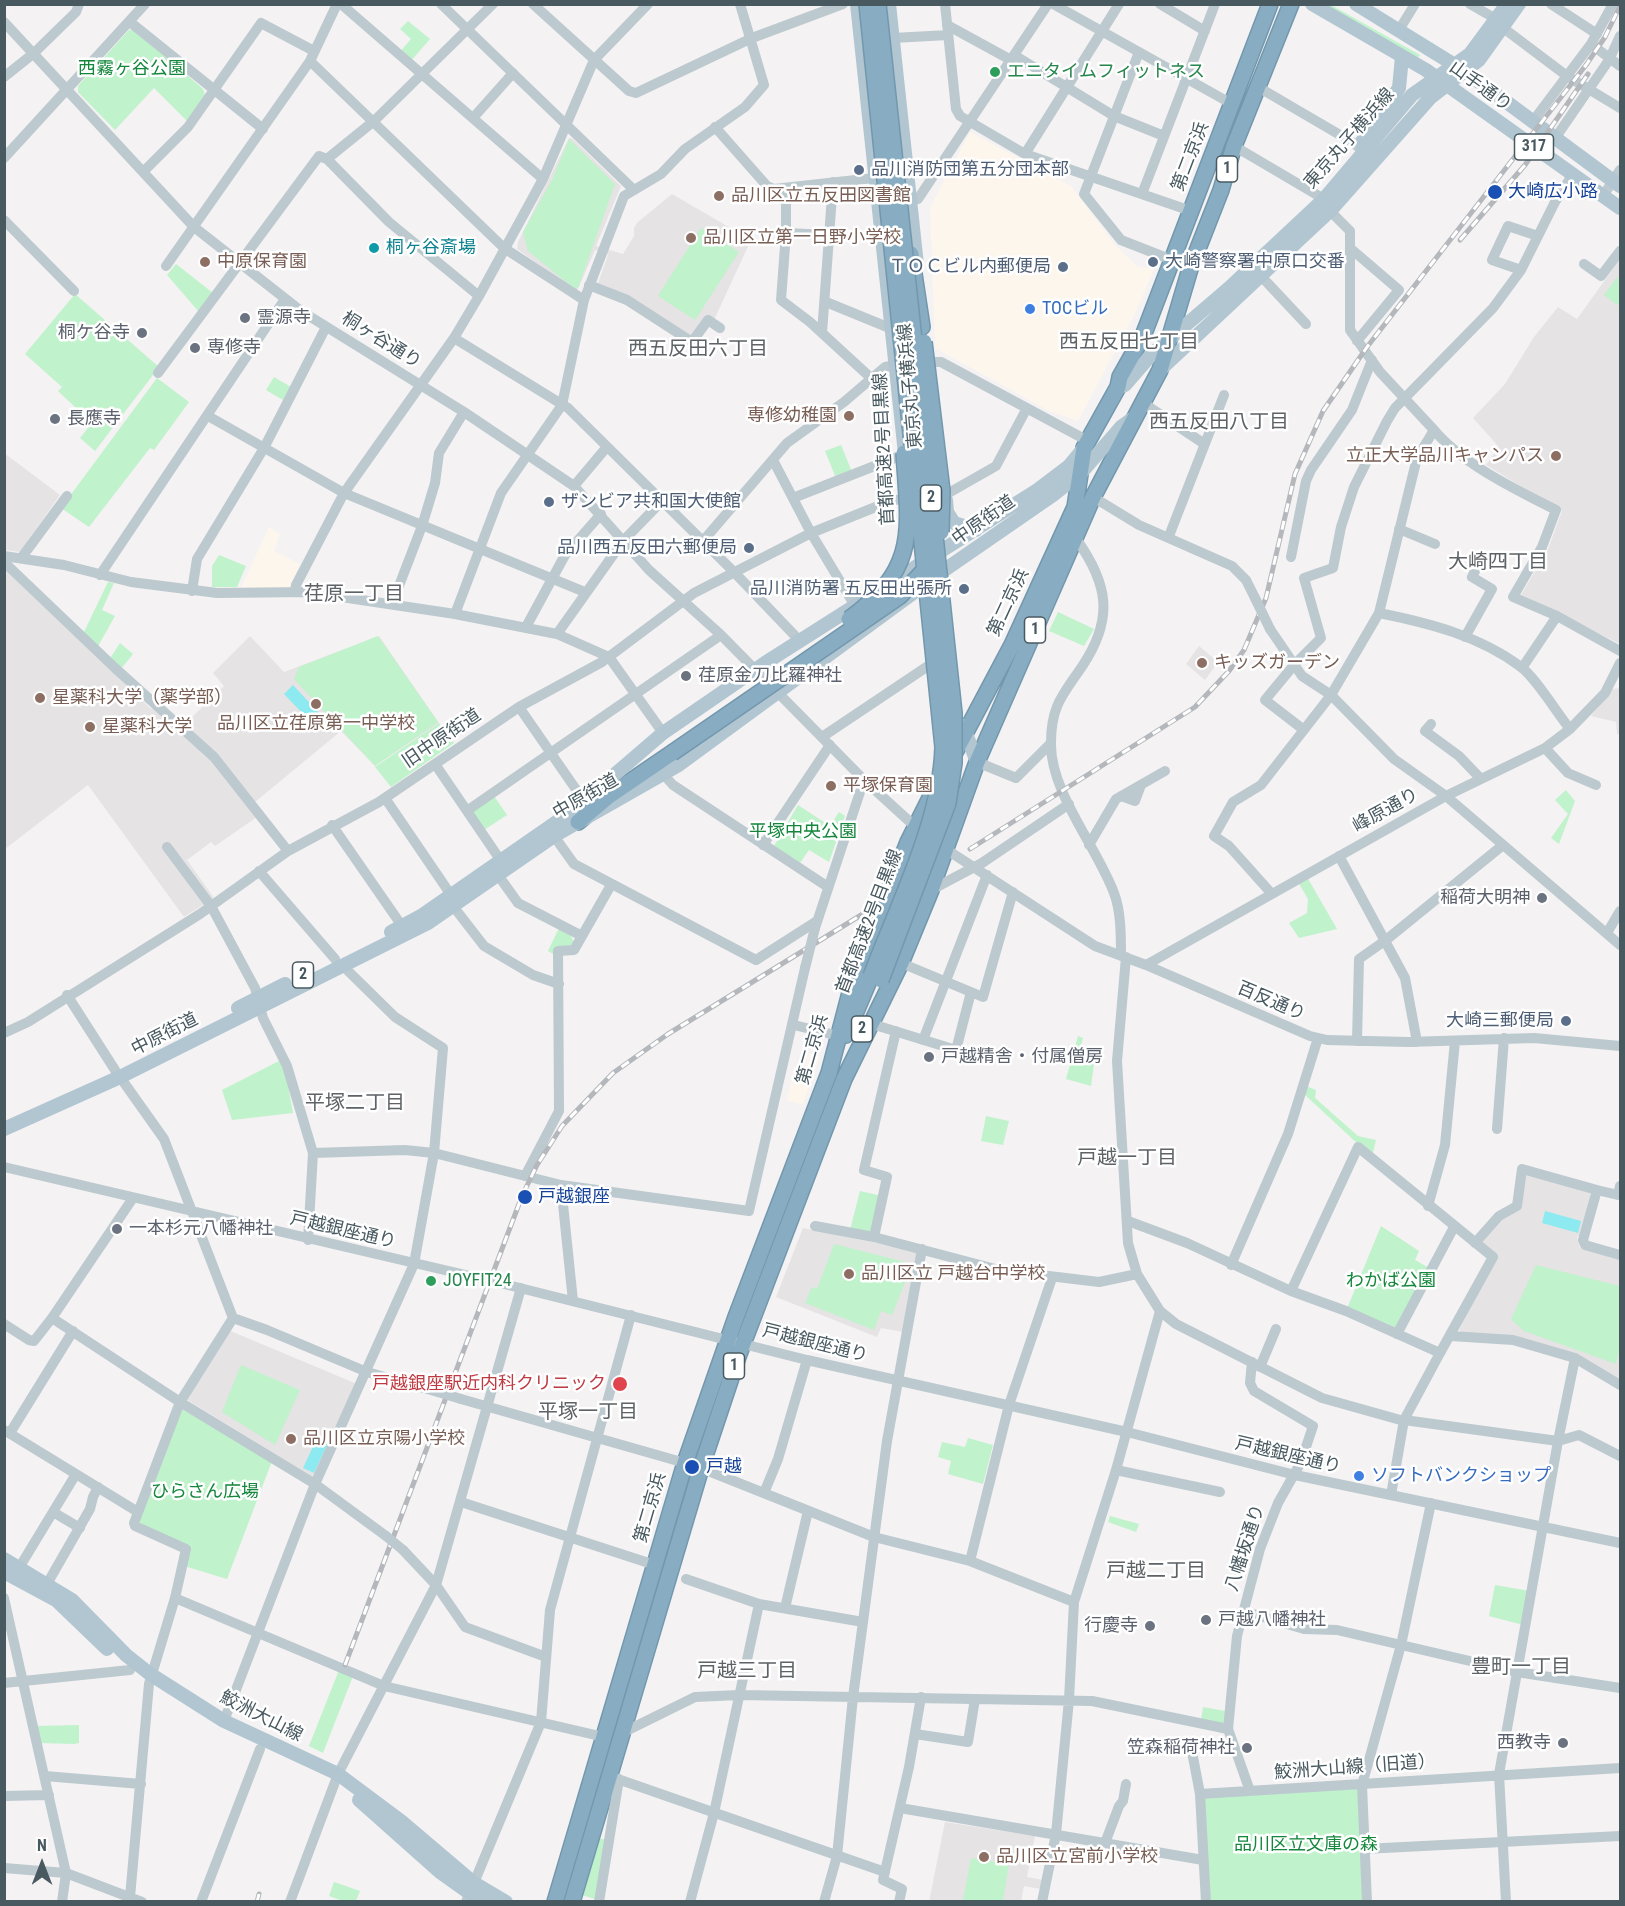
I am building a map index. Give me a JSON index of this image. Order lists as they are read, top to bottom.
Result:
{
  "streets": {
    "highway": [
      "第二京浜",
      "1",
      "首都高速2号目黒線",
      "2"
    ],
    "main road": [
      "山手通り",
      "東京丸子横浜線",
      "317",
      "中原街道",
      "鮫洲大山線"
    ],
    "street": [
      "桐ヶ谷通り",
      "旧中原街道",
      "峰原通り",
      "百反通り",
      "戸越銀座通り",
      "八幡坂通り",
      "鮫洲大山線（旧道）"
    ]
  },
  "crossings": [
    ["山手通り", "東京丸子横浜線"],
    ["東京丸子横浜線", "第二京浜"],
    ["東京丸子横浜線", "首都高速2号目黒線"],
    ["東京丸子横浜線", "中原街道"],
    ["東京丸子横浜線", "旧中原街道"],
    ["第二京浜", "首都高速2号目黒線"],
    ["第二京浜", "中原街道"],
    ["第二京浜", "百反通り"],
    ["第二京浜", "戸越銀座通り"],
    ["桐ヶ谷通り", "中原街道"],
    ["桐ヶ谷通り", "旧中原街道"],
    ["桐ヶ谷通り", "百反通り"],
    ["首都高速2号目黒線", "中原街道"],
    ["峰原通り", "百反通り"],
    ["戸越銀座通り", "八幡坂通り"],
    ["八幡坂通り", "鮫洲大山線（旧道）"]
  ],
  "districts": [
    "西五反田七丁目",
    "西五反田六丁目",
    "西五反田八丁目",
    "大崎四丁目",
    "荏原一丁目",
    "平塚二丁目",
    "戸越一丁目",
    "平塚一丁目",
    "戸越二丁目",
    "豊町一丁目",
    "戸越三丁目"
  ],
  "parks": [
    "西霧ヶ谷公園",
    "平塚中央公園",
    "わかば公園",
    "ひらさん広場",
    "品川区立文庫の森"
  ],
  "places": [
    "エニタイムフィットネス",
    "品川消防団第五分団本部",
    "大崎広小路",
    "品川区立五反田図書館",
    "品川区立第一日野小学校",
    "桐ヶ谷斎場",
    "中原保育園",
    "大崎警察署中原口交番",
    "ＴＯＣビル内郵便局",
    "TOCビル",
    "霊源寺",
    "桐ケ谷寺",
    "専修寺",
    "専修幼稚園",
    "長應寺",
    "立正大学品川キャンパス",
    "ザンビア共和国大使館",
    "品川西五反田六郵便局",
    "品川消防署 五反田出張所",
    "キッズガーデン",
    "荏原金刀比羅神社",
    "星薬科大学（薬学部）",
    "品川区立荏原第一中学校",
    "星薬科大学",
    "平塚保育園",
    "稲荷大明神",
    "大崎三郵便局",
    "戸越精舎・付属僧房",
    "戸越銀座",
    "一本杉元八幡神社",
    "品川区立 戸越台中学校",
    "JOYFIT24",
    "戸越銀座駅近内科クリニック",
    "品川区立京陽小学校",
    "戸越",
    "ソフトバンクショップ",
    "戸越八幡神社",
    "行慶寺",
    "西教寺",
    "笠森稲荷神社",
    "品川区立宮前小学校"
  ],
  "north": "top"
}
